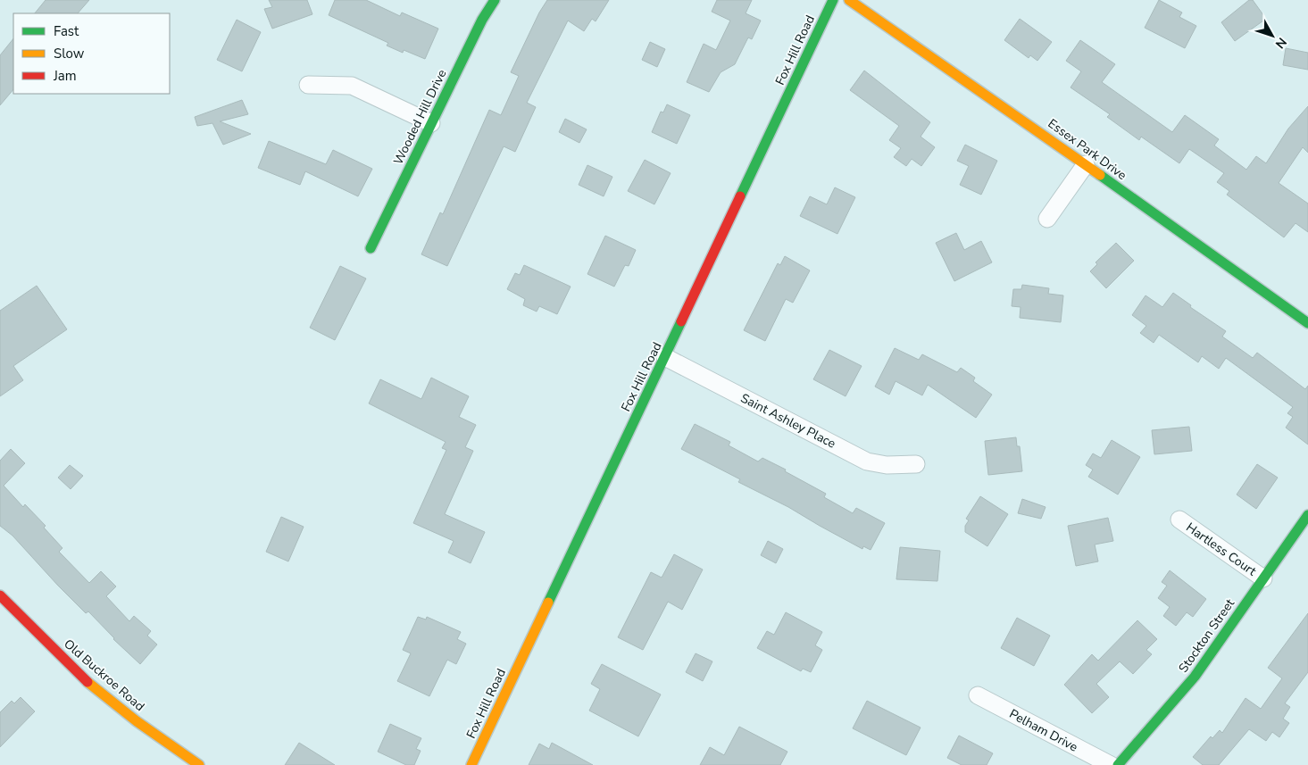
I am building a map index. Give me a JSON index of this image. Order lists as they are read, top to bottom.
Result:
{
  "streets": {
    "street": [
      "Fox Hill Road",
      "Wooded Hill Drive",
      "Essex Park Drive",
      "Saint Ashley Place",
      "Hartless Court",
      "Stockton Street",
      "Old Buckroe Road",
      "Pelham Drive"
    ]
  },
  "crossings": [
    ["Fox Hill Road", "Saint Ashley Place"],
    ["Hartless Court", "Stockton Street"]
  ],
  "legend": ["Fast", "Slow", "Jam"],
  "north": "bottom right"
}
